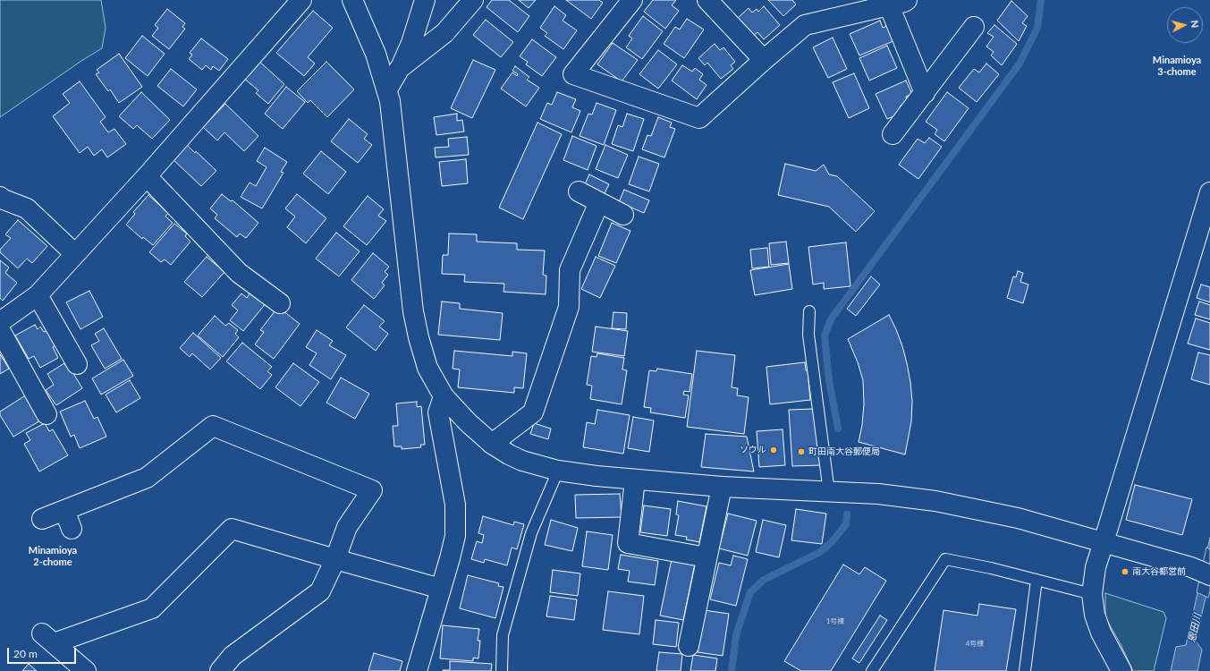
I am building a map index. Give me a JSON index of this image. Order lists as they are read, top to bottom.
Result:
{
  "districts": ["Minamioya 3-chome", "Minamioya 2-chome"],
  "water": ["恩田川"],
  "places": ["ソウル", "町田南大谷郵便局", "南大谷都営前"],
  "house_numbers": ["1号棟", "4号棟"],
  "scale_bar": "20 m",
  "north": "right"
}
